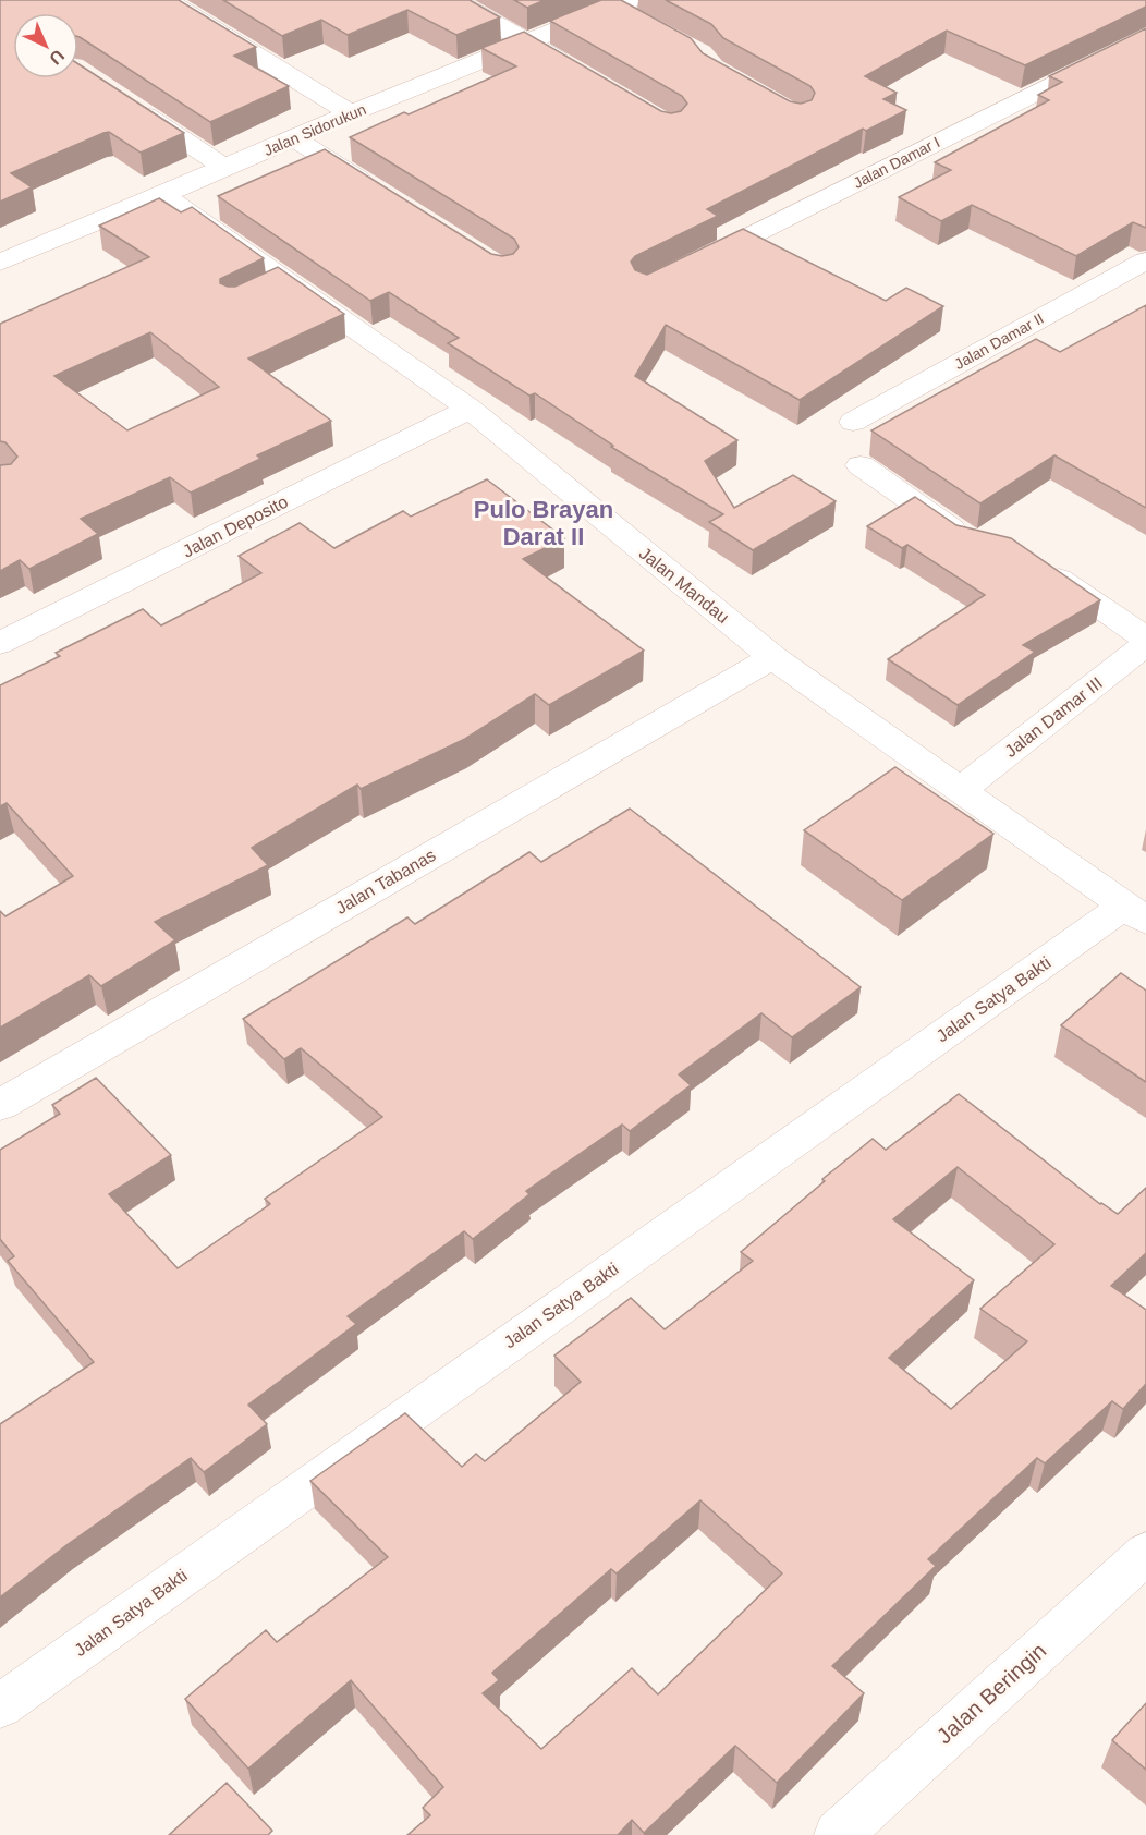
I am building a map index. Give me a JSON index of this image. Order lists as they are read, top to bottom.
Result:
{
  "streets": {
    "street": [
      "Jalan Sidorukun",
      "Jalan Damar I",
      "Jalan Damar II",
      "Jalan Deposito",
      "Jalan Mandau",
      "Jalan Damar III",
      "Jalan Tabanas",
      "Jalan Satya Bakti",
      "Jalan Beringin"
    ]
  },
  "crossings": [
    ["Jalan Sidorukun", "Jalan Mandau"],
    ["Jalan Deposito", "Jalan Mandau"],
    ["Jalan Mandau", "Jalan Damar III"],
    ["Jalan Mandau", "Jalan Tabanas"],
    ["Jalan Mandau", "Jalan Satya Bakti"]
  ],
  "districts": ["Pulo Brayan Darat II"],
  "north": "bottom right"
}
